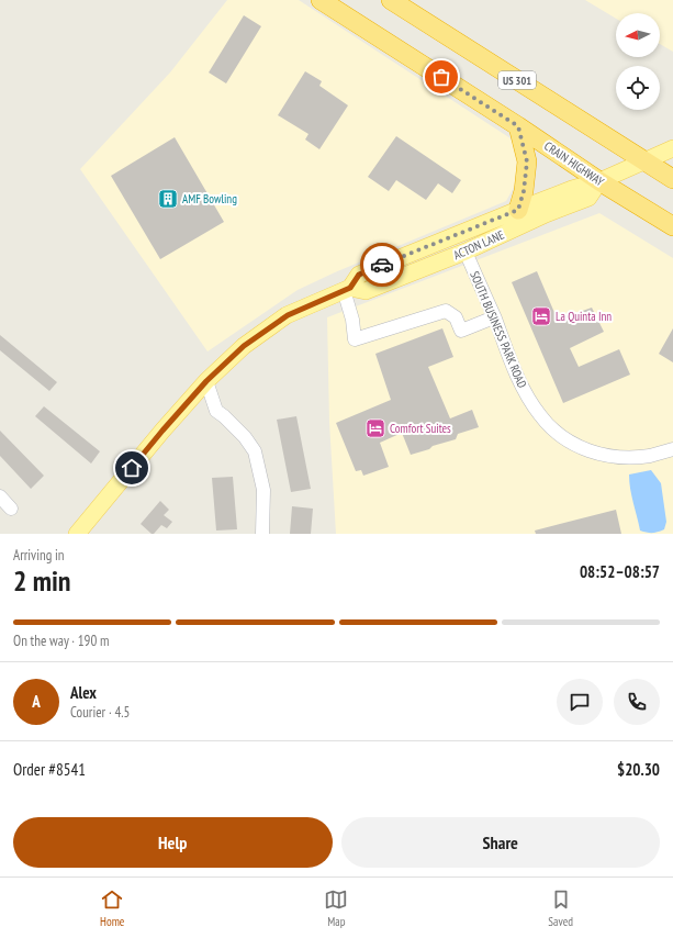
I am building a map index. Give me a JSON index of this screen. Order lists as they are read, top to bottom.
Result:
{
  "streets": {
    "highway": ["US 301", "CRAIN HIGHWAY"],
    "main road": ["ACTON LANE"],
    "street": ["SOUTH BUSINESS PARK ROAD"]
  },
  "crossings": [
    ["US 301", "ACTON LANE"],
    ["CRAIN HIGHWAY", "ACTON LANE"],
    ["ACTON LANE", "SOUTH BUSINESS PARK ROAD"]
  ],
  "places": {
    "building": ["AMF Bowling"],
    "hotel": ["La Quinta Inn", "Comfort Suites"]
  },
  "north": "left",
  "page": {
    "heading": ["2 min", "Arriving in", "08:52–08:57"],
    "panel": [
      "Alex",
      "Courier · 4.5",
      "Order #8541",
      "$20.30"
    ],
    "bar": "On the way · 190 m",
    "round": "A",
    "buttons": ["Help", "Share"],
    "tabs": ["Home", "Map", "Saved"]
  }
}
